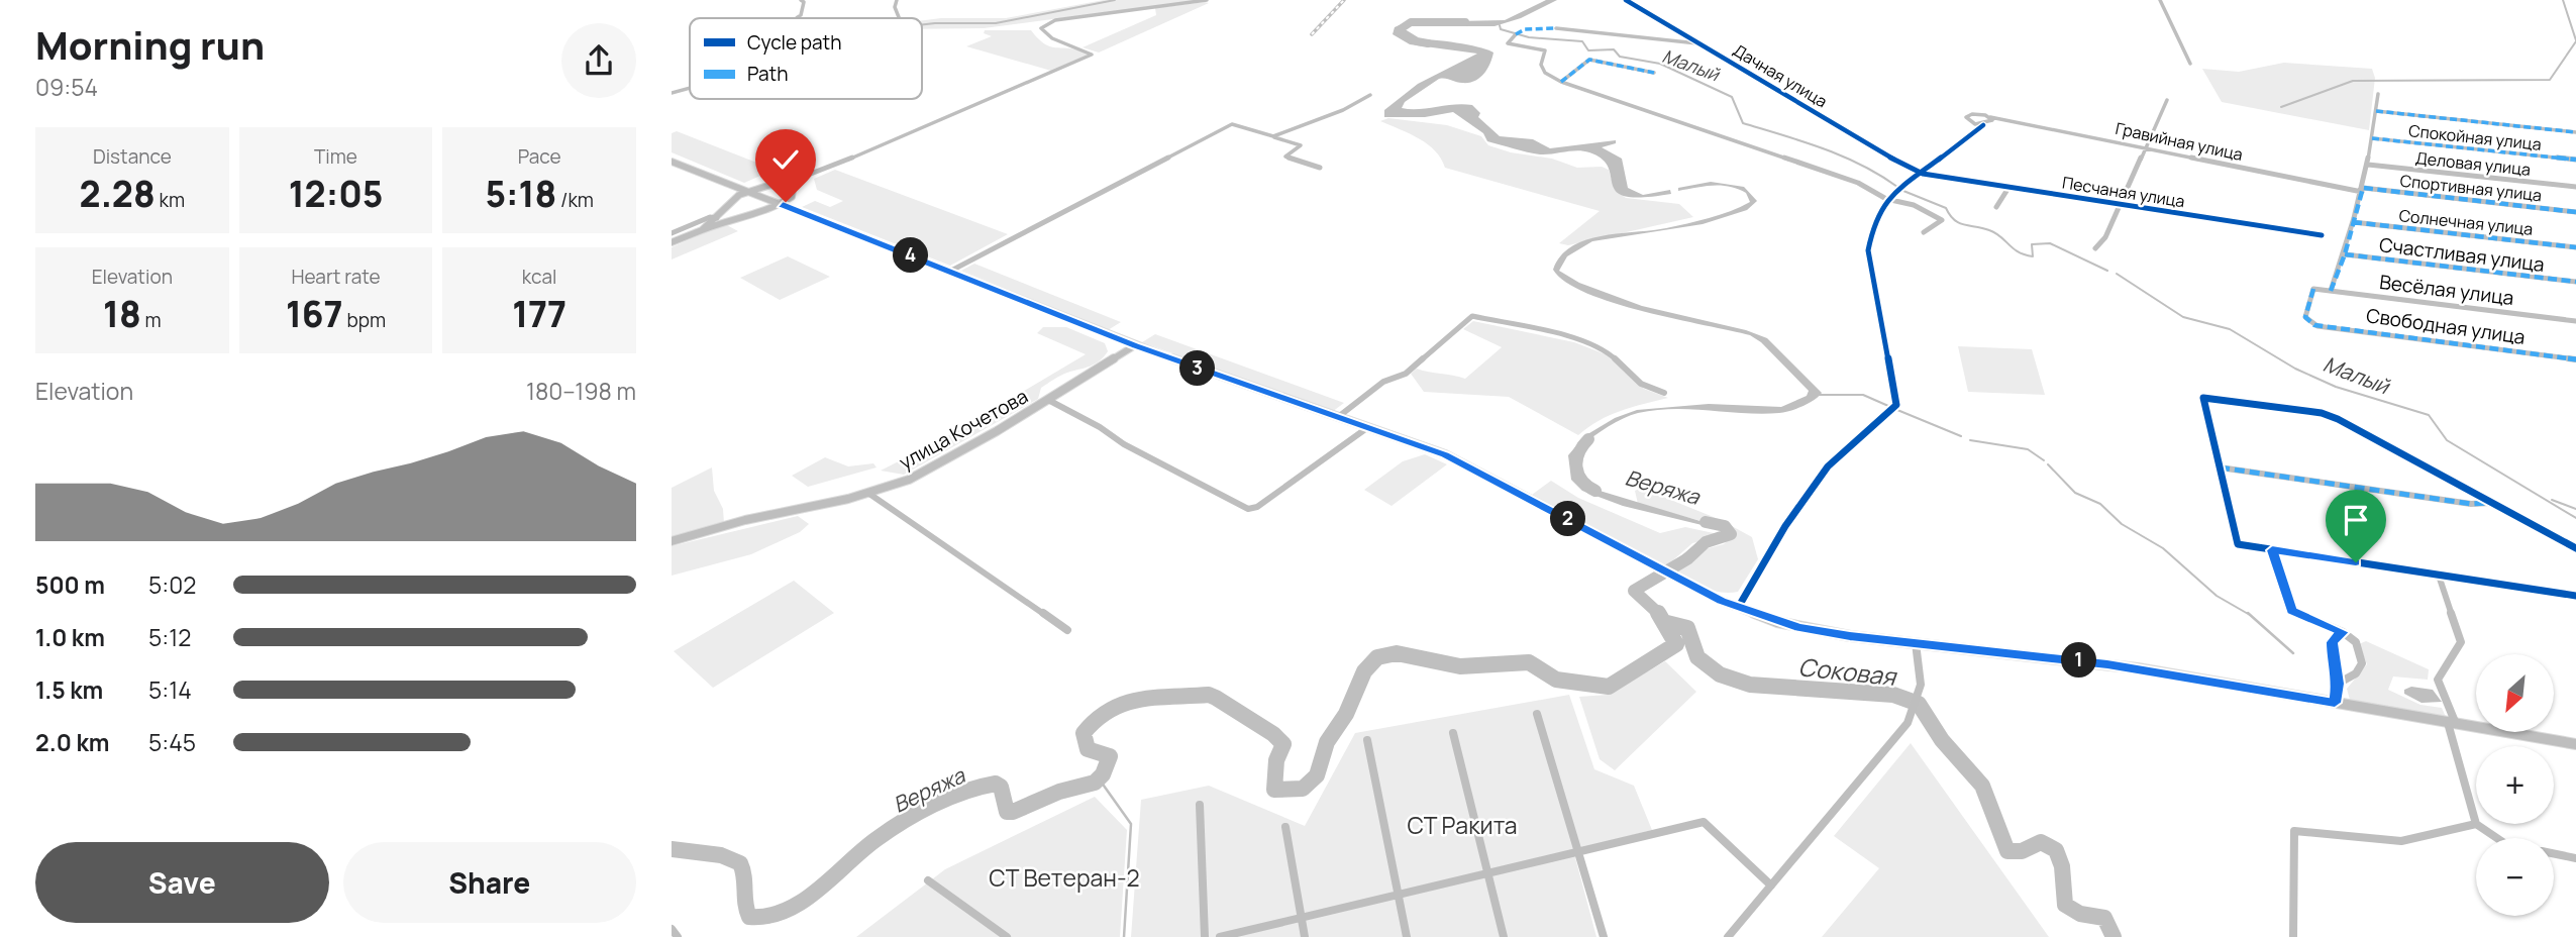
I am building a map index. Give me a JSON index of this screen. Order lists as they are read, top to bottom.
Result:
{
  "streets": {
    "main road": ["улица Кочетова"],
    "street": [
      "Дачная улица",
      "Спокойная улица",
      "Гравийная улица",
      "Деловая улица",
      "Спортивная улица",
      "Песчаная улица",
      "Солнечная улица",
      "Счастливая улица",
      "Весёлая улица",
      "Свободная улица"
    ]
  },
  "crossings": [
    ["Дачная улица", "Песчаная улица"],
    ["Гравийная улица", "Спортивная улица"],
    ["Весёлая улица", "Свободная улица"]
  ],
  "water": ["Малый", "Веряжа", "Соковая"],
  "parks": ["СТ Ракита", "СТ Ветеран-2"],
  "legend": ["Cycle path", "Path"],
  "north": "bottom left",
  "page": {
    "heading": ["Morning run", "09:54"],
    "stats": [
      ["Distance", "2.28 km"],
      ["Time", "12:05"],
      ["Pace", "5:18 /km"],
      ["Elevation", "18 m"],
      ["Heart rate", "167 bpm"],
      ["kcal", "177"]
    ],
    "pins": [
      "4",
      "3",
      "2",
      "1"
    ],
    "chart": ["Elevation", "180–198 m"],
    "list": [
      {
        "name": "500 m",
        "note": "5:02"
      },
      {
        "name": "1.0 km",
        "note": "5:12"
      },
      {
        "name": "1.5 km",
        "note": "5:14"
      },
      {
        "name": "2.0 km",
        "note": "5:45"
      }
    ],
    "map_buttons": ["+", "−"],
    "buttons": ["Save", "Share"]
  }
}
